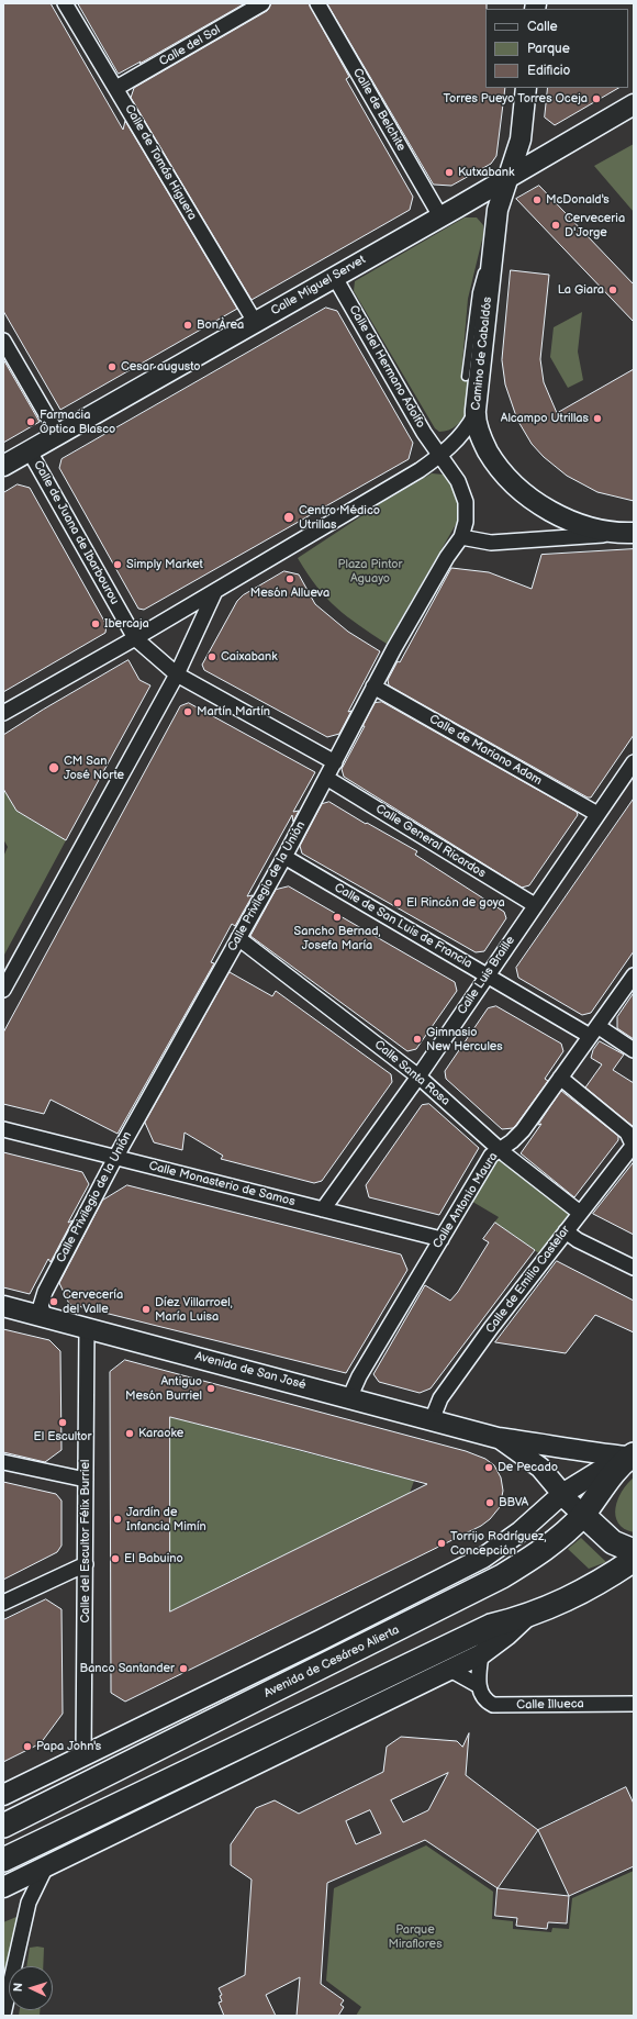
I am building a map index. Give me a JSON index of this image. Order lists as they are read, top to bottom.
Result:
{
  "streets": {
    "main road": [
      "Calle Miguel Servet",
      "Camino de Cabaldós",
      "Avenida de San José",
      "Avenida de Cesáreo Alierta"
    ],
    "street": [
      "Calle del Sol",
      "Calle de Belchite",
      "Calle de Tomás Higuera",
      "Calle del Hermano Adolfo",
      "Calle de Juana de Ibarbourou",
      "Calle de Mariano Adam",
      "Calle General Ricardos",
      "Calle Privilegio de la Unión",
      "Calle de San Luis de Francia",
      "Calle Luis Braille",
      "Calle Santa Rosa",
      "Calle Monasterio de Samos",
      "Calle Antonio Maura",
      "Calle de Emilio Castelar",
      "Calle del Escultor Félix Burriel",
      "Calle Illueca"
    ]
  },
  "crossings": [
    ["Calle del Sol", "Calle de Tomás Higuera"],
    ["Calle de Belchite", "Calle Miguel Servet"],
    ["Calle de Tomás Higuera", "Calle Miguel Servet"],
    ["Calle Miguel Servet", "Camino de Cabaldós"],
    ["Calle Miguel Servet", "Calle del Hermano Adolfo"],
    ["Calle Miguel Servet", "Calle de Juana de Ibarbourou"],
    ["Camino de Cabaldós", "Calle Privilegio de la Unión"],
    ["Calle del Hermano Adolfo", "Calle Privilegio de la Unión"],
    ["Calle de Juana de Ibarbourou", "Calle Privilegio de la Unión"],
    ["Calle de Mariano Adam", "Calle Privilegio de la Unión"],
    ["Calle de Mariano Adam", "Calle Luis Braille"],
    ["Calle General Ricardos", "Calle Privilegio de la Unión"],
    ["Calle General Ricardos", "Calle Luis Braille"],
    ["Calle Privilegio de la Unión", "Calle de San Luis de Francia"],
    ["Calle Privilegio de la Unión", "Calle Santa Rosa"],
    ["Calle Privilegio de la Unión", "Calle Monasterio de Samos"],
    ["Calle Privilegio de la Unión", "Avenida de San José"],
    ["Calle de San Luis de Francia", "Calle Luis Braille"],
    ["Calle de San Luis de Francia", "Calle Antonio Maura"],
    ["Calle Luis Braille", "Calle Santa Rosa"],
    ["Calle Luis Braille", "Calle Monasterio de Samos"],
    ["Calle Santa Rosa", "Calle Antonio Maura"],
    ["Calle Santa Rosa", "Calle de Emilio Castelar"],
    ["Calle Monasterio de Samos", "Calle Antonio Maura"],
    ["Calle Antonio Maura", "Avenida de San José"],
    ["Calle de Emilio Castelar", "Avenida de San José"],
    ["Avenida de San José", "Calle del Escultor Félix Burriel"],
    ["Avenida de San José", "Avenida de Cesáreo Alierta"],
    ["Calle del Escultor Félix Burriel", "Avenida de Cesáreo Alierta"]
  ],
  "parks": ["Plaza Pintor Aguayo", "Parque Miraflores"],
  "places": [
    "Torres Pueyo Torres Oceja",
    "Kutxabank",
    "McDonald's",
    "Cerveceria D'Jorge",
    "La Giara",
    "BonÀrea",
    "Cesar augusto",
    "Alcampo Utrillas",
    "Farmacia Ôptica Blasco",
    "Centro Médico Utrillas",
    "Simply Market",
    "Mesón Allueva",
    "Ibercaja",
    "Caixabank",
    "Martín Martín",
    "CM San José Norte",
    "El Rincón de goya",
    "Sancho Bernad, Josefa María",
    "Gimnasio New Hercules",
    "Cervecería del Valle",
    "Díez Villarroel, María Luisa",
    "Antiguo Mesón Burriel",
    "El Escultor",
    "Karaoke",
    "De Pecado",
    "BBVA",
    "Jardín de Infancia Mimín",
    "Torrijo Rodríguez, Concepción",
    "El Babuino",
    "Banco Santander",
    "Papa John's"
  ],
  "legend": ["Calle", "Parque", "Edificio"],
  "north": "left"
}
